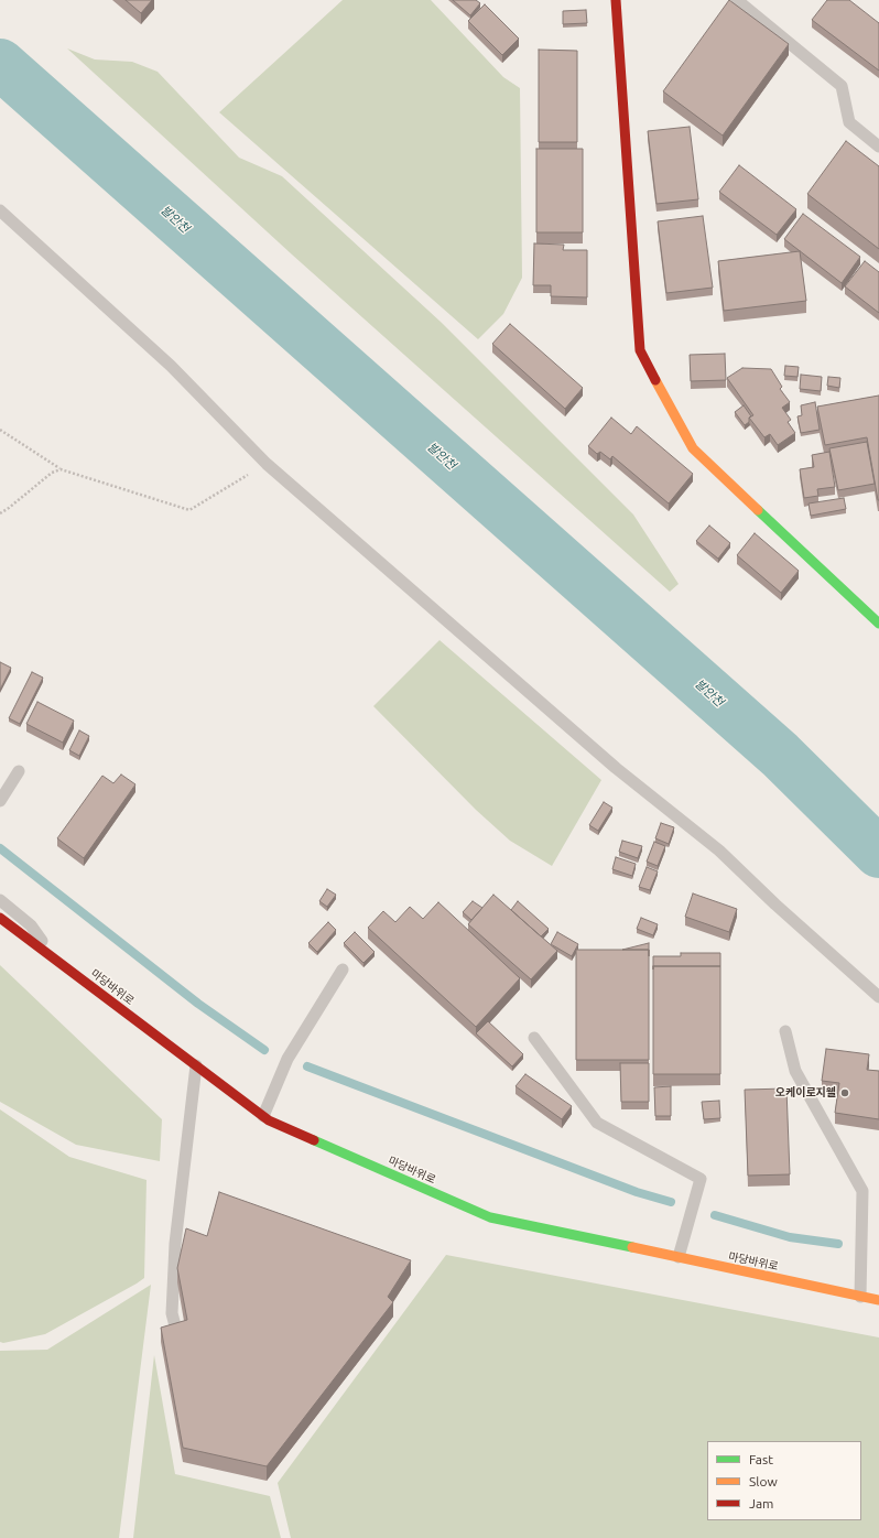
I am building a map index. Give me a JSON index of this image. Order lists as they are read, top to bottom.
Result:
{
  "streets": {
    "main road": ["마당바위로"]
  },
  "water": ["발안천"],
  "places": ["오케이로지웰"],
  "legend": ["Fast", "Slow", "Jam"]
}
